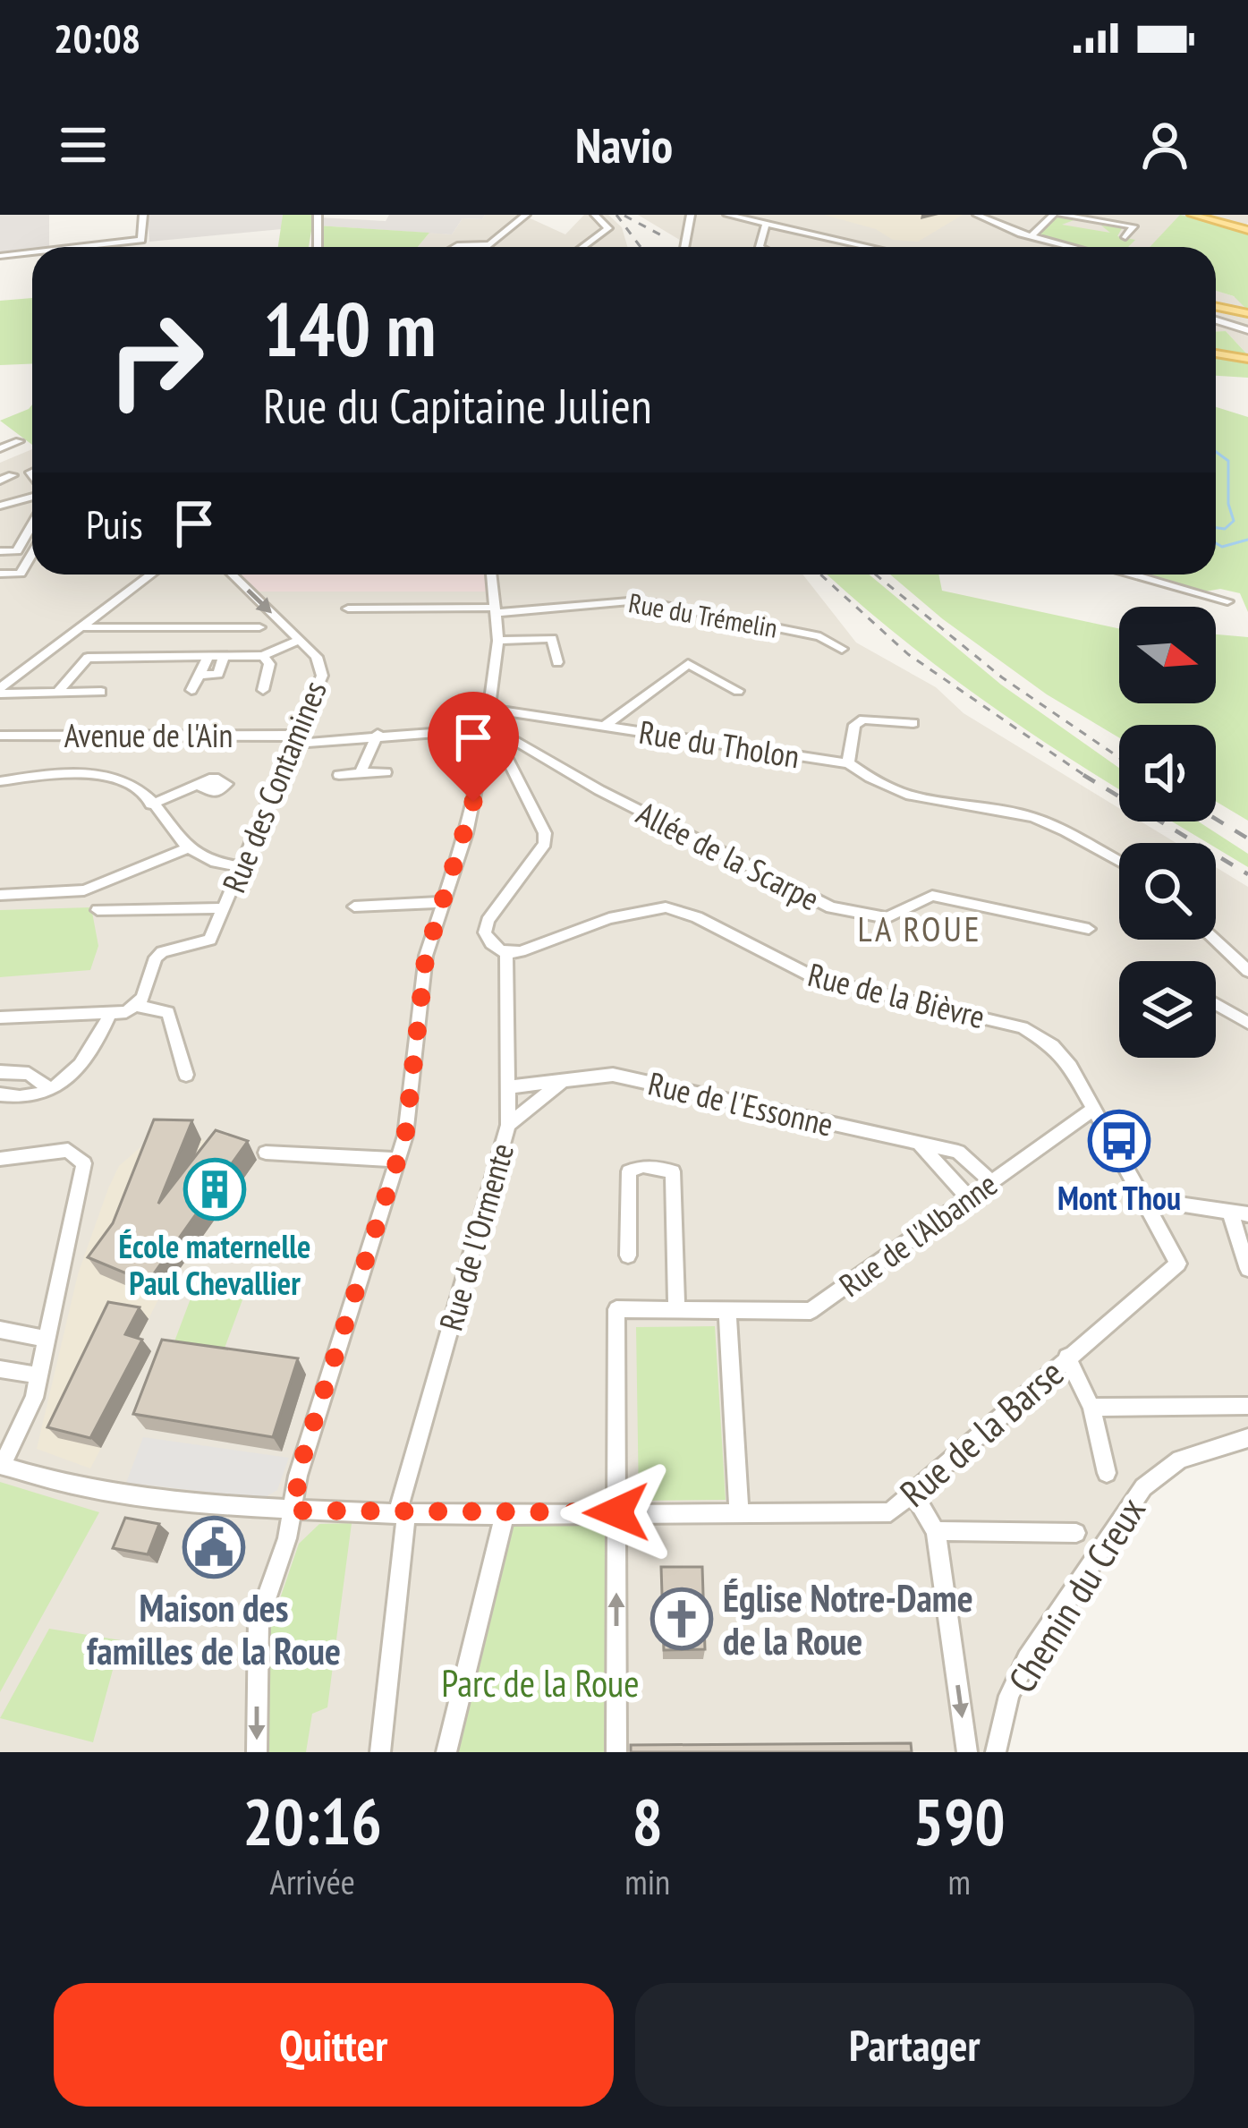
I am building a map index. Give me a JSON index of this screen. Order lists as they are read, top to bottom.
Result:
{
  "streets": {
    "street": [
      "Rue du Trémelin",
      "Avenue de l'Ain",
      "Rue du Tholon",
      "Rue des Contamines",
      "Allée de la Scarpe",
      "Rue de la Bièvre",
      "Rue de l'Essonne",
      "Rue de l'Albanne",
      "Rue de l'Ormente",
      "Rue de la Barse",
      "Chemin du Creux"
    ]
  },
  "crossings": [
    ["Avenue de l'Ain", "Rue des Contamines"],
    ["Rue de la Bièvre", "Rue de l'Albanne"],
    ["Rue de la Bièvre", "Rue de l'Ormente"],
    ["Rue de la Bièvre", "Rue de la Barse"],
    ["Rue de l'Essonne", "Rue de l'Albanne"],
    ["Rue de l'Essonne", "Rue de l'Ormente"],
    ["Rue de l'Albanne", "Rue de la Barse"],
    ["Rue de l'Ormente", "Rue de la Barse"]
  ],
  "districts": ["LA ROUE"],
  "parks": ["Parc de la Roue"],
  "places": {
    "bus stop": ["Mont Thou"],
    "building": ["École maternelle Paul Chevallier"],
    "public building": ["Maison des familles de la Roue"],
    "church": ["Église Notre-Dame de la Roue"]
  },
  "north": "right",
  "page": {
    "status": "20:08",
    "header": "Navio",
    "turn": ["140 m", "Rue du Capitaine Julien"],
    "then": "Puis",
    "eta": [
      "20:16",
      "Arrivée",
      "8",
      "min",
      "590",
      "m"
    ],
    "buttons": ["Quitter", "Partager"]
  }
}
